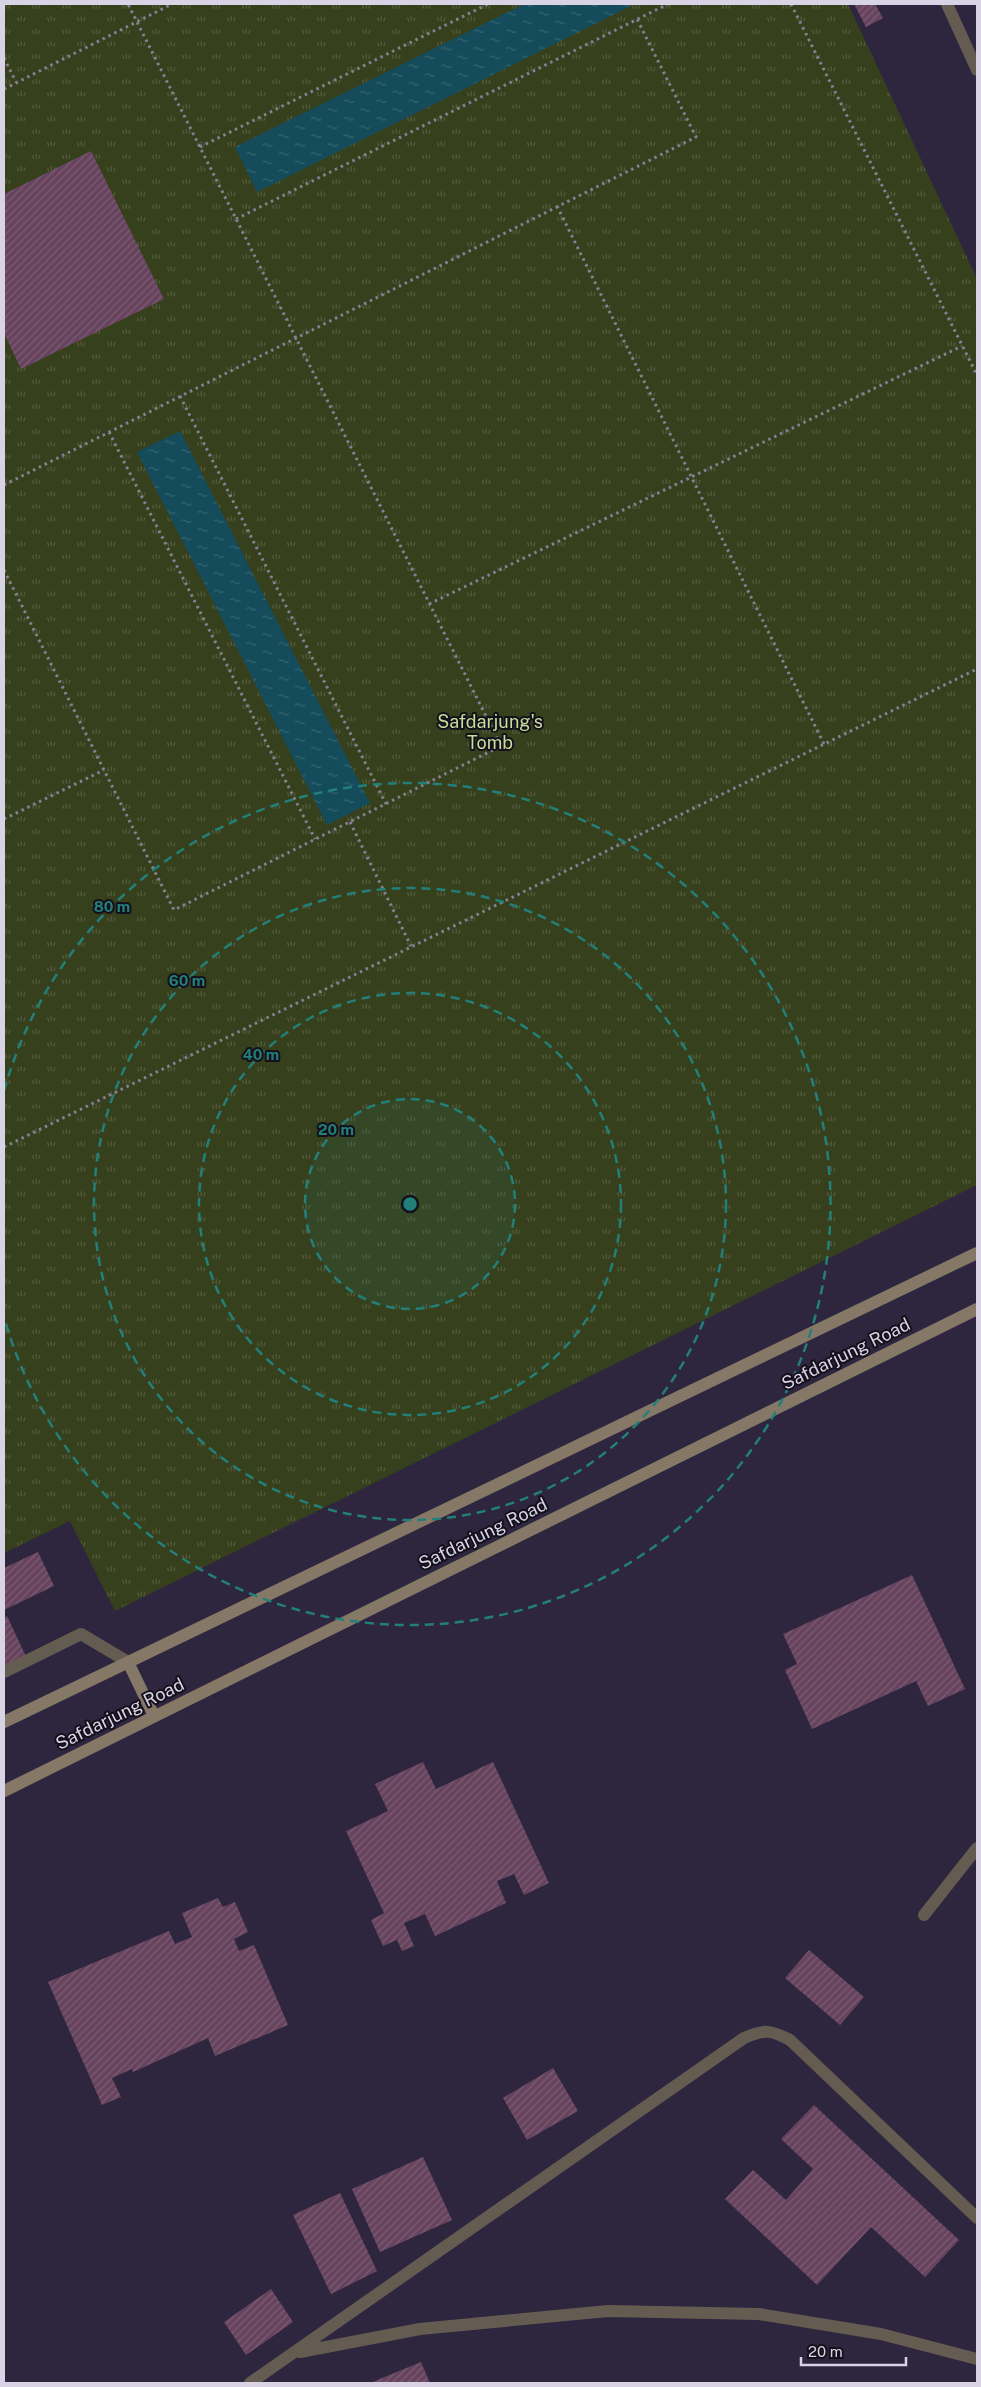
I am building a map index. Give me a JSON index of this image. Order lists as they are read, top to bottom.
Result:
{
  "streets": {
    "main road": ["Safdarjung Road"]
  },
  "parks": ["Safdarjung's Tomb"],
  "scale_bar": "20 m",
  "rings": [
    "80 m",
    "60 m",
    "40 m",
    "20 m"
  ]
}
